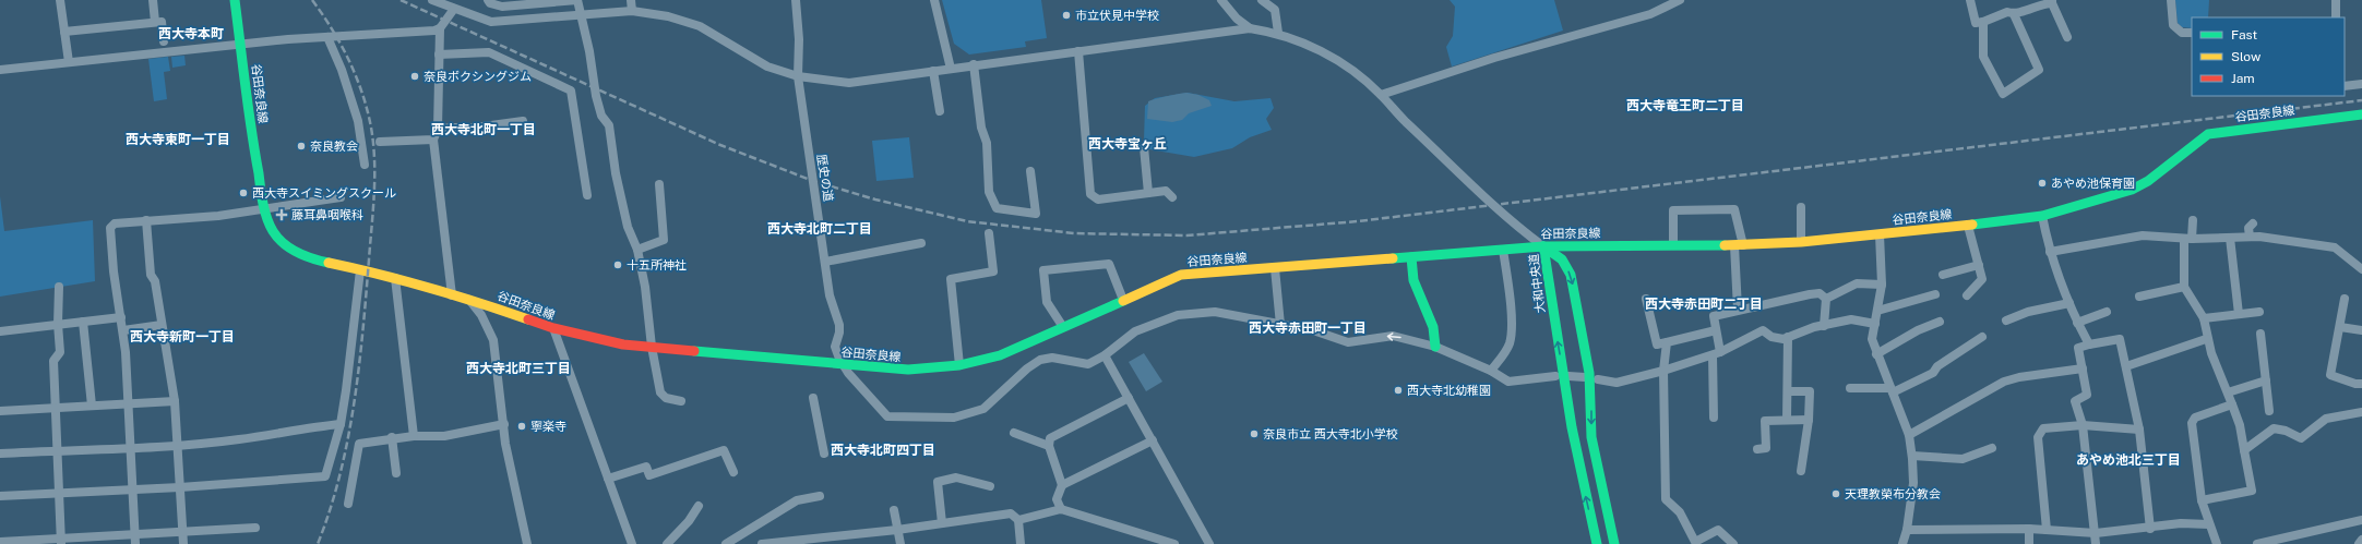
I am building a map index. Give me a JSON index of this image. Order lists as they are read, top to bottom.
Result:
{
  "streets": {
    "main road": ["谷田奈良線", "大和中央道"],
    "street": ["歴史の道"]
  },
  "crossings": [
    ["谷田奈良線", "歴史の道"],
    ["谷田奈良線", "大和中央道"]
  ],
  "districts": [
    "西大寺本町",
    "西大寺竜王町二丁目",
    "西大寺北町一丁目",
    "西大寺東町一丁目",
    "西大寺宝ヶ丘",
    "西大寺北町二丁目",
    "西大寺赤田町二丁目",
    "西大寺赤田町一丁目",
    "西大寺新町一丁目",
    "西大寺北町三丁目",
    "西大寺北町四丁目",
    "あやめ池北三丁目"
  ],
  "places": {
    "other": [
      "市立伏見中学校",
      "奈良ボクシングジム",
      "奈良教会",
      "あやめ池保育園",
      "西大寺スイミングスクール",
      "十五所神社",
      "西大寺北幼稚園",
      "寧楽寺",
      "奈良市立 西大寺北小学校",
      "天理教榮布分教会"
    ],
    "health": ["藤耳鼻咽喉科"]
  },
  "legend": ["Fast", "Slow", "Jam"]
}
